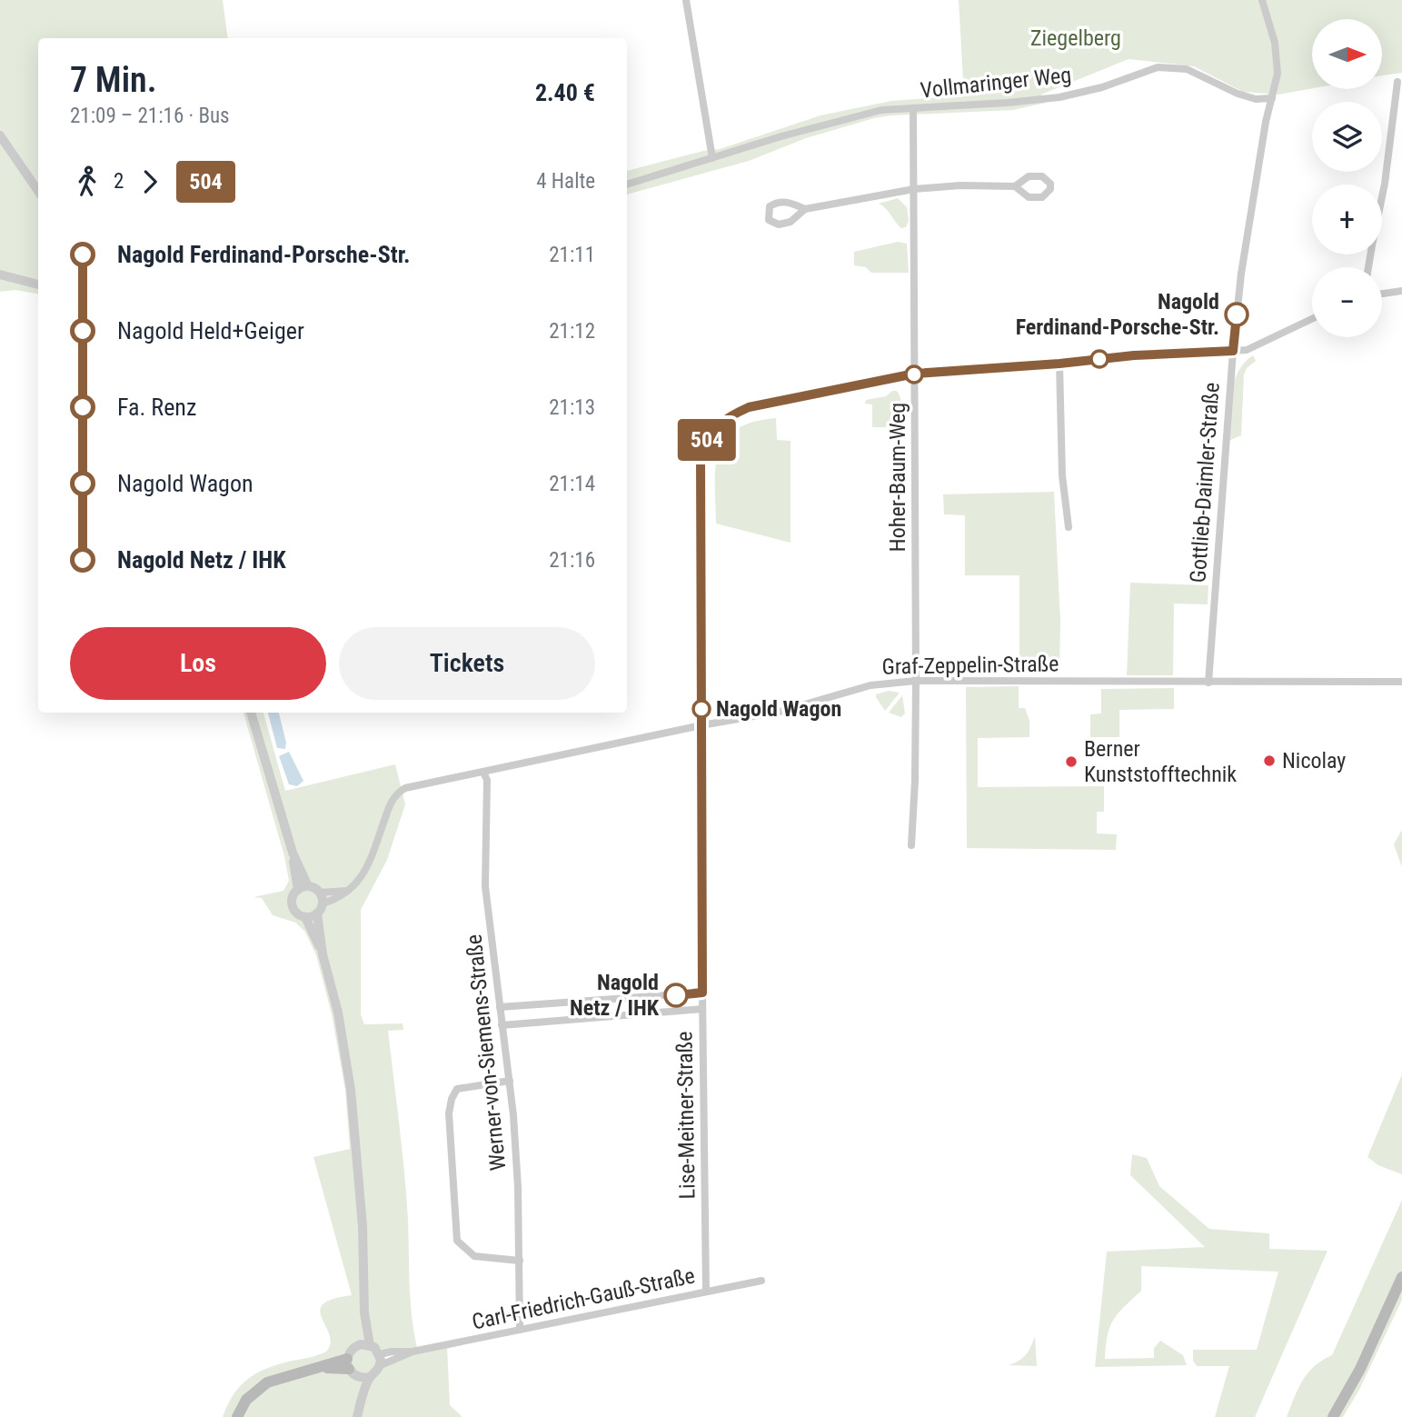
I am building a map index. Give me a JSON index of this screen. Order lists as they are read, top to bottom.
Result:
{
  "streets": {
    "street": [
      "Vollmaringer Weg",
      "Hoher-Baum-Weg",
      "Gottlieb-Daimler-Straße",
      "Graf-Zeppelin-Straße",
      "Werner-von-Siemens-Straße",
      "Lise-Meitner-Straße",
      "Carl-Friedrich-Gauß-Straße"
    ]
  },
  "crossings": [
    ["Vollmaringer Weg", "Hoher-Baum-Weg"],
    ["Vollmaringer Weg", "Gottlieb-Daimler-Straße"],
    ["Hoher-Baum-Weg", "Graf-Zeppelin-Straße"],
    ["Hoher-Baum-Weg", "Lise-Meitner-Straße"],
    ["Gottlieb-Daimler-Straße", "Graf-Zeppelin-Straße"],
    ["Gottlieb-Daimler-Straße", "Lise-Meitner-Straße"],
    ["Graf-Zeppelin-Straße", "Werner-von-Siemens-Straße"],
    ["Graf-Zeppelin-Straße", "Lise-Meitner-Straße"],
    ["Werner-von-Siemens-Straße", "Carl-Friedrich-Gauß-Straße"],
    ["Lise-Meitner-Straße", "Carl-Friedrich-Gauß-Straße"]
  ],
  "parks": ["Ziegelberg"],
  "places": [
    "Nagold Ferdinand-Porsche-Str.",
    "Nagold Wagon",
    "Nicolay",
    "Berner Kunststofftechnik",
    "Nagold Netz / IHK"
  ],
  "lines": ["bus line 504"],
  "north": "right",
  "page": {
    "on_map": "504",
    "map_buttons": ["+", "−"],
    "heading": ["7 Min.", "21:09 – 21:16 · Bus", "2.40 €"],
    "legs": ["2", "504", "4 Halte"],
    "list": [
      {
        "name": "Nagold Ferdinand-Porsche-Str.",
        "value": "21:11"
      },
      {
        "name": "Nagold Held+Geiger",
        "value": "21:12"
      },
      {
        "name": "Fa. Renz",
        "value": "21:13"
      },
      {
        "name": "Nagold Wagon",
        "value": "21:14"
      },
      {
        "name": "Nagold Netz / IHK",
        "value": "21:16"
      }
    ],
    "buttons": ["Los", "Tickets"]
  }
}
